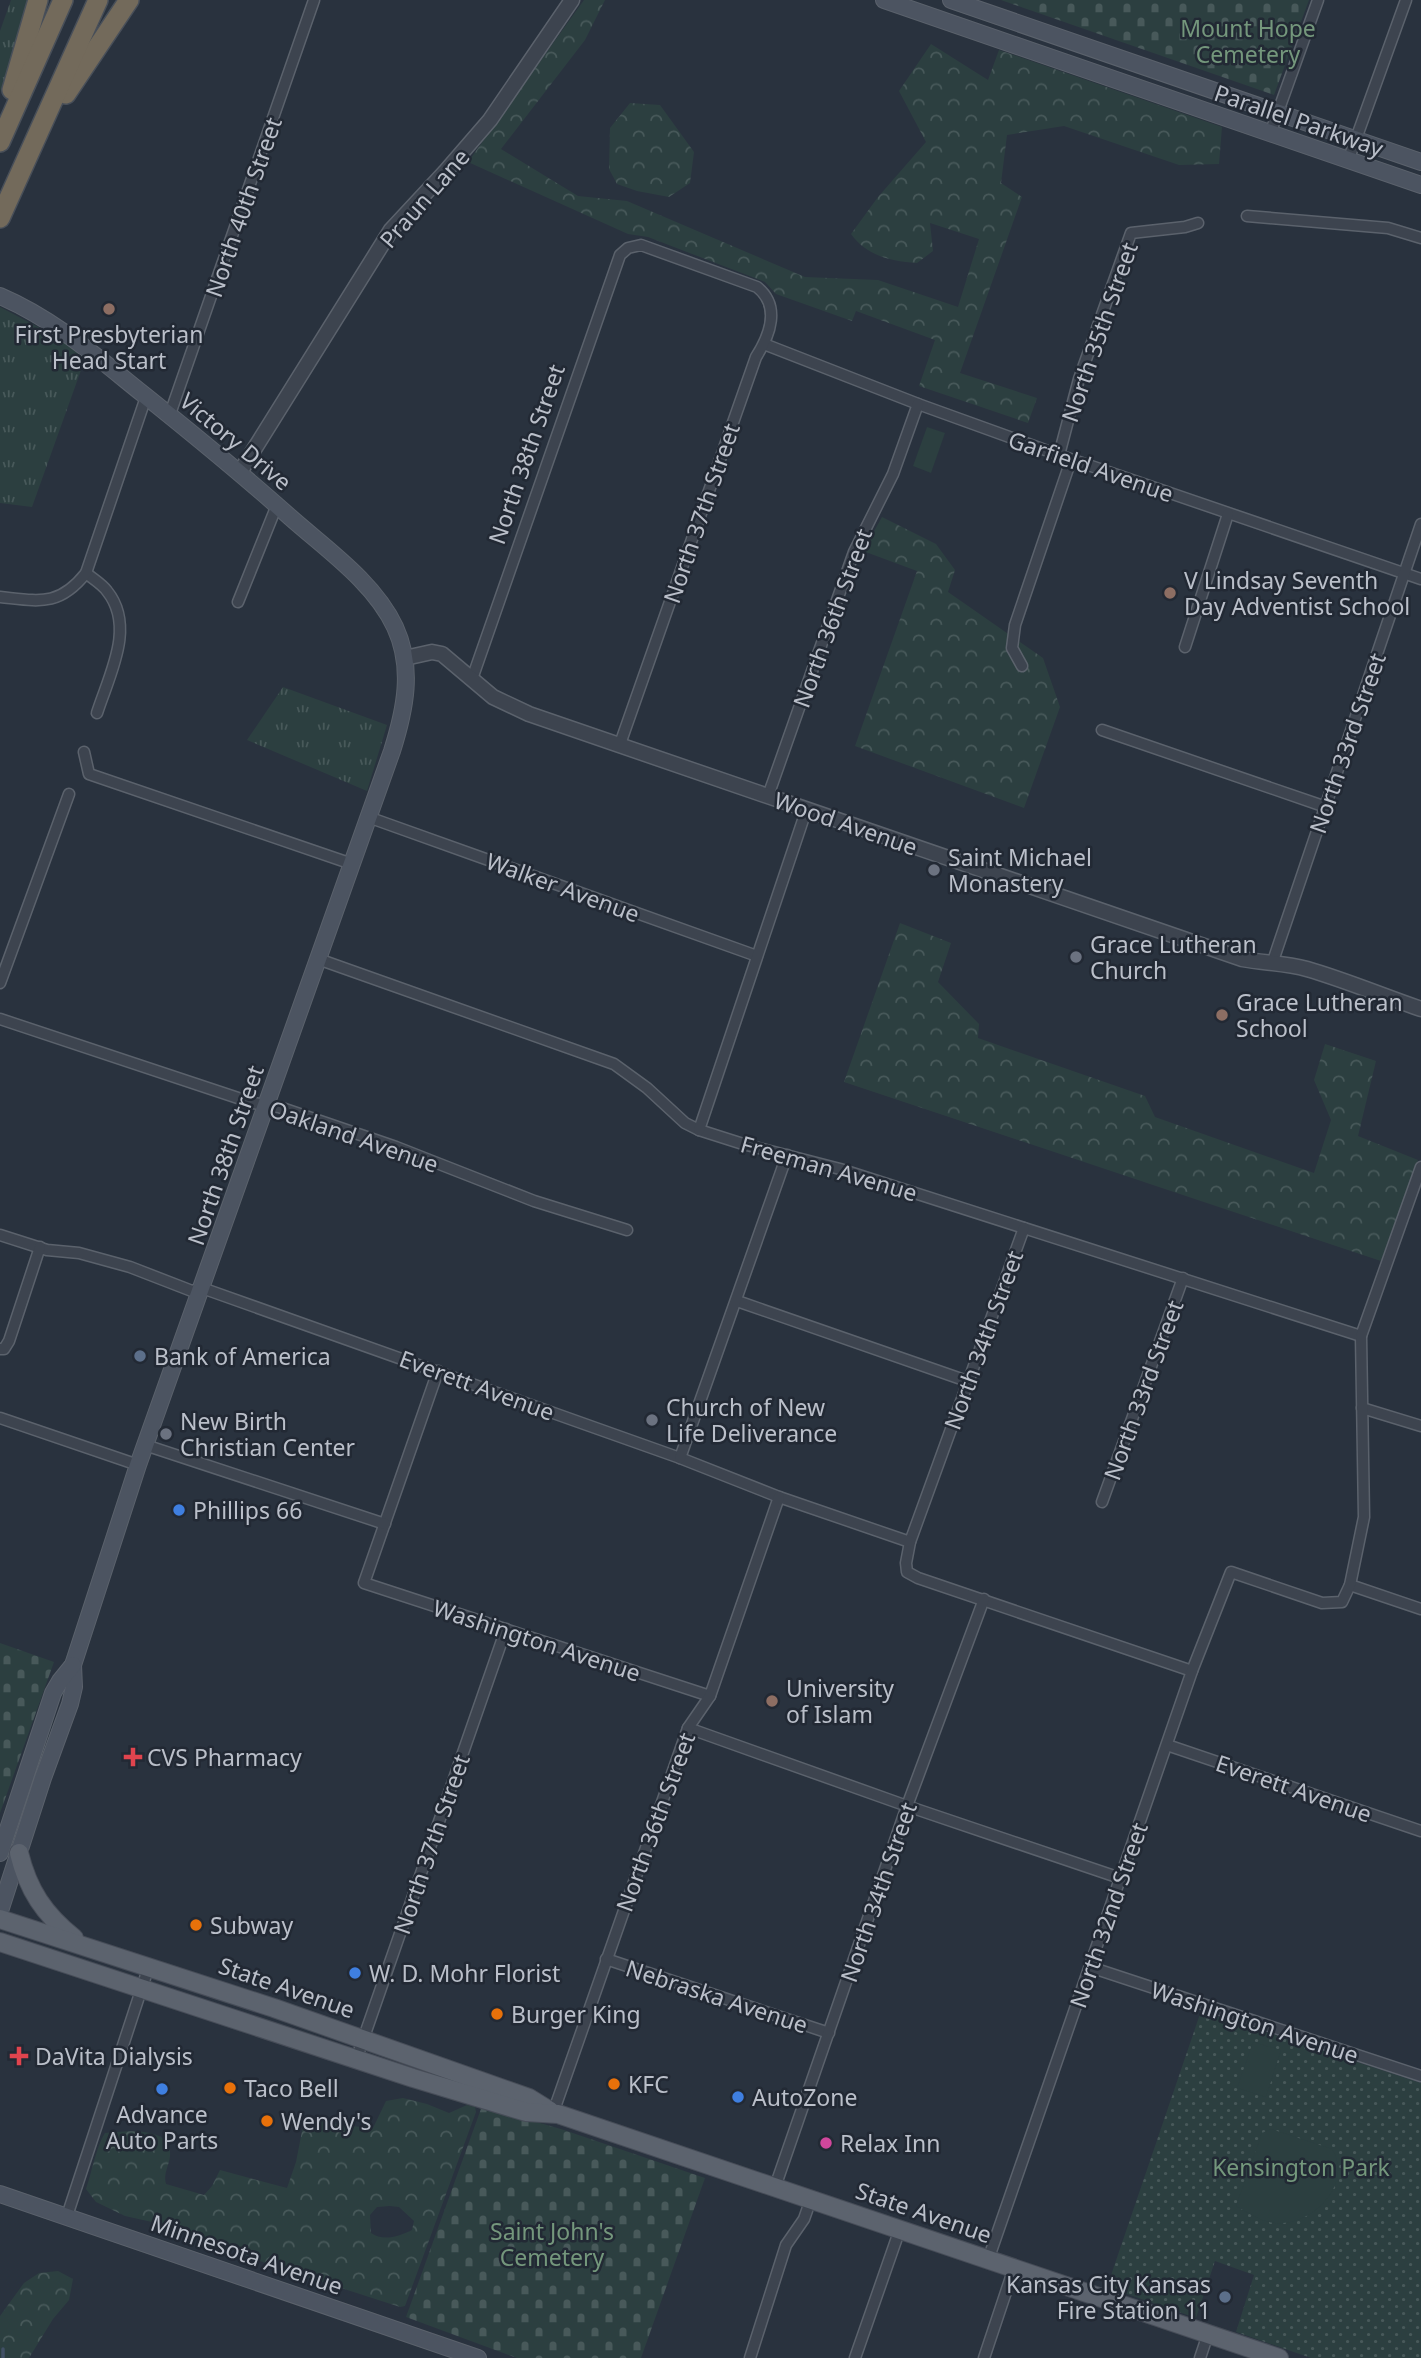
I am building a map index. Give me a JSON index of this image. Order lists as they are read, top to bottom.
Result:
{
  "streets": {
    "main road": [
      "Parallel Parkway",
      "Victory Drive",
      "North 38th Street",
      "State Avenue",
      "Minnesota Avenue"
    ],
    "street": [
      "Praun Lane",
      "North 40th Street",
      "North 35th Street",
      "Garfield Avenue",
      "North 37th Street",
      "North 36th Street",
      "North 33rd Street",
      "Wood Avenue",
      "Walker Avenue",
      "Oakland Avenue",
      "Freeman Avenue",
      "North 34th Street",
      "Everett Avenue",
      "Washington Avenue",
      "North 32nd Street",
      "Nebraska Avenue"
    ]
  },
  "crossings": [
    ["Praun Lane", "Victory Drive"],
    ["North 40th Street", "Victory Drive"],
    ["North 35th Street", "Garfield Avenue"],
    ["Victory Drive", "North 38th Street"],
    ["Victory Drive", "Wood Avenue"],
    ["North 38th Street", "North 37th Street"],
    ["North 38th Street", "Wood Avenue"],
    ["North 38th Street", "Walker Avenue"],
    ["North 38th Street", "Oakland Avenue"],
    ["North 38th Street", "Freeman Avenue"],
    ["North 38th Street", "Everett Avenue"],
    ["Garfield Avenue", "North 37th Street"],
    ["Garfield Avenue", "North 36th Street"],
    ["Garfield Avenue", "North 33rd Street"],
    ["North 37th Street", "Wood Avenue"],
    ["North 37th Street", "Washington Avenue"],
    ["North 37th Street", "State Avenue"],
    ["North 36th Street", "Wood Avenue"],
    ["North 36th Street", "Everett Avenue"],
    ["North 36th Street", "Washington Avenue"],
    ["North 36th Street", "State Avenue"],
    ["North 36th Street", "Nebraska Avenue"],
    ["North 33rd Street", "Wood Avenue"],
    ["North 33rd Street", "Freeman Avenue"],
    ["Freeman Avenue", "North 34th Street"],
    ["North 34th Street", "Everett Avenue"],
    ["North 34th Street", "State Avenue"],
    ["North 34th Street", "Nebraska Avenue"],
    ["Everett Avenue", "North 32nd Street"],
    ["Washington Avenue", "North 32nd Street"],
    ["North 32nd Street", "State Avenue"]
  ],
  "parks": ["Mount Hope Cemetery", "Kensington Park", "Saint John's Cemetery"],
  "places": {
    "other": [
      "First Presbyterian Head Start",
      "V Lindsay Seventh Day Adventist School",
      "Saint Michael Monastery",
      "Grace Lutheran Church",
      "Grace Lutheran School",
      "Bank of America",
      "Church of New Life Deliverance",
      "New Birth Christian Center",
      "Phillips 66",
      "University of Islam",
      "Subway",
      "W. D. Mohr Florist",
      "Burger King",
      "KFC",
      "Taco Bell",
      "Advance Auto Parts",
      "AutoZone",
      "Wendy's",
      "Relax Inn",
      "Kansas City Kansas Fire Station 11"
    ],
    "health": ["CVS Pharmacy", "DaVita Dialysis"]
  }
}
